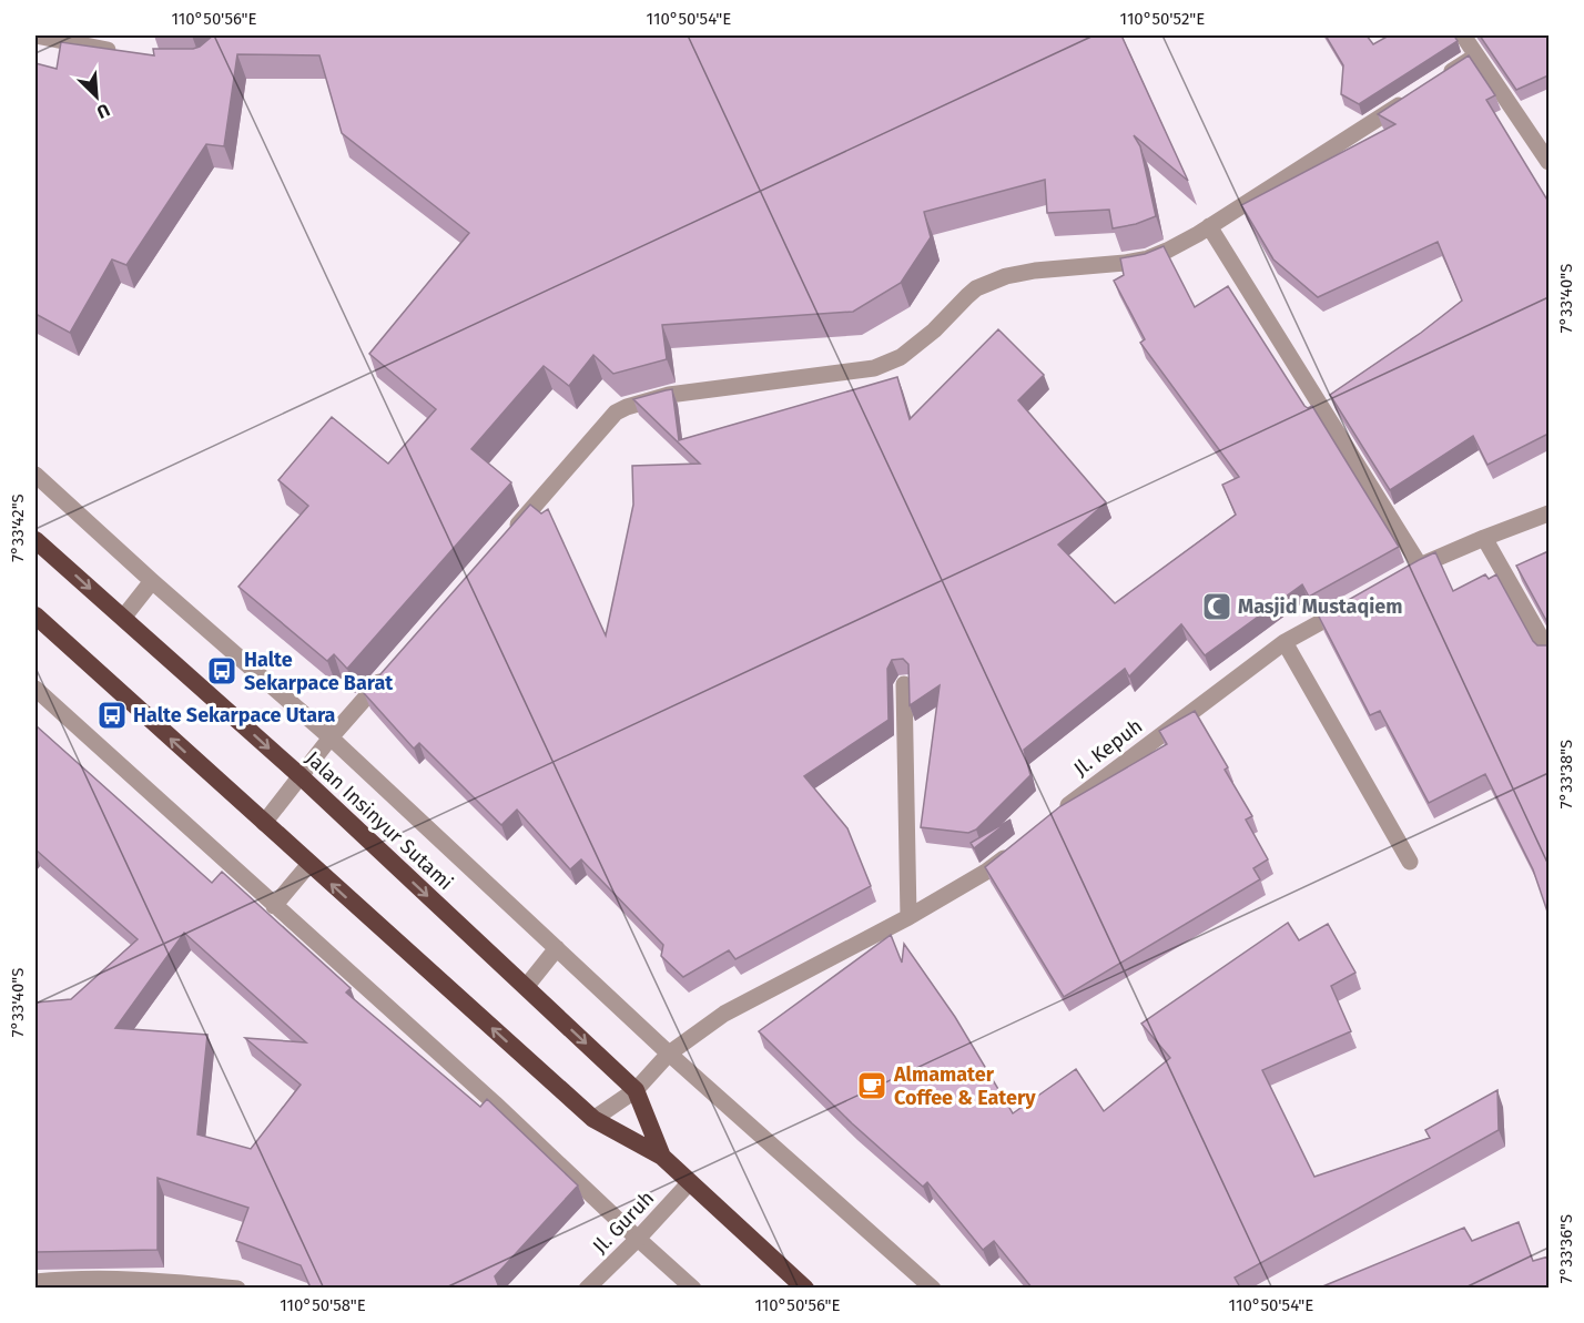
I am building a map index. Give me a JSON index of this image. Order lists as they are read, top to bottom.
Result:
{
  "streets": {
    "highway": ["Jalan Insinyur Sutami"],
    "street": ["Jl. Kepuh", "Jl. Guruh"]
  },
  "crossings": [
    ["Jalan Insinyur Sutami", "Jl. Guruh"]
  ],
  "places": {
    "mosque": ["Masjid Mustaqiem"],
    "bus stop": ["Halte Sekarpace Barat", "Halte Sekarpace Utara"],
    "cafe": ["Almamater Coffee & Eatery"]
  },
  "north": "bottom right",
  "coordinates": [
    "110°50'56\"E",
    "110°50'54\"E",
    "110°50'52\"E",
    "7°33'40\"S",
    "7°33'42\"S",
    "7°33'38\"S",
    "7°33'36\"S",
    "110°50'58\"E"
  ]
}
